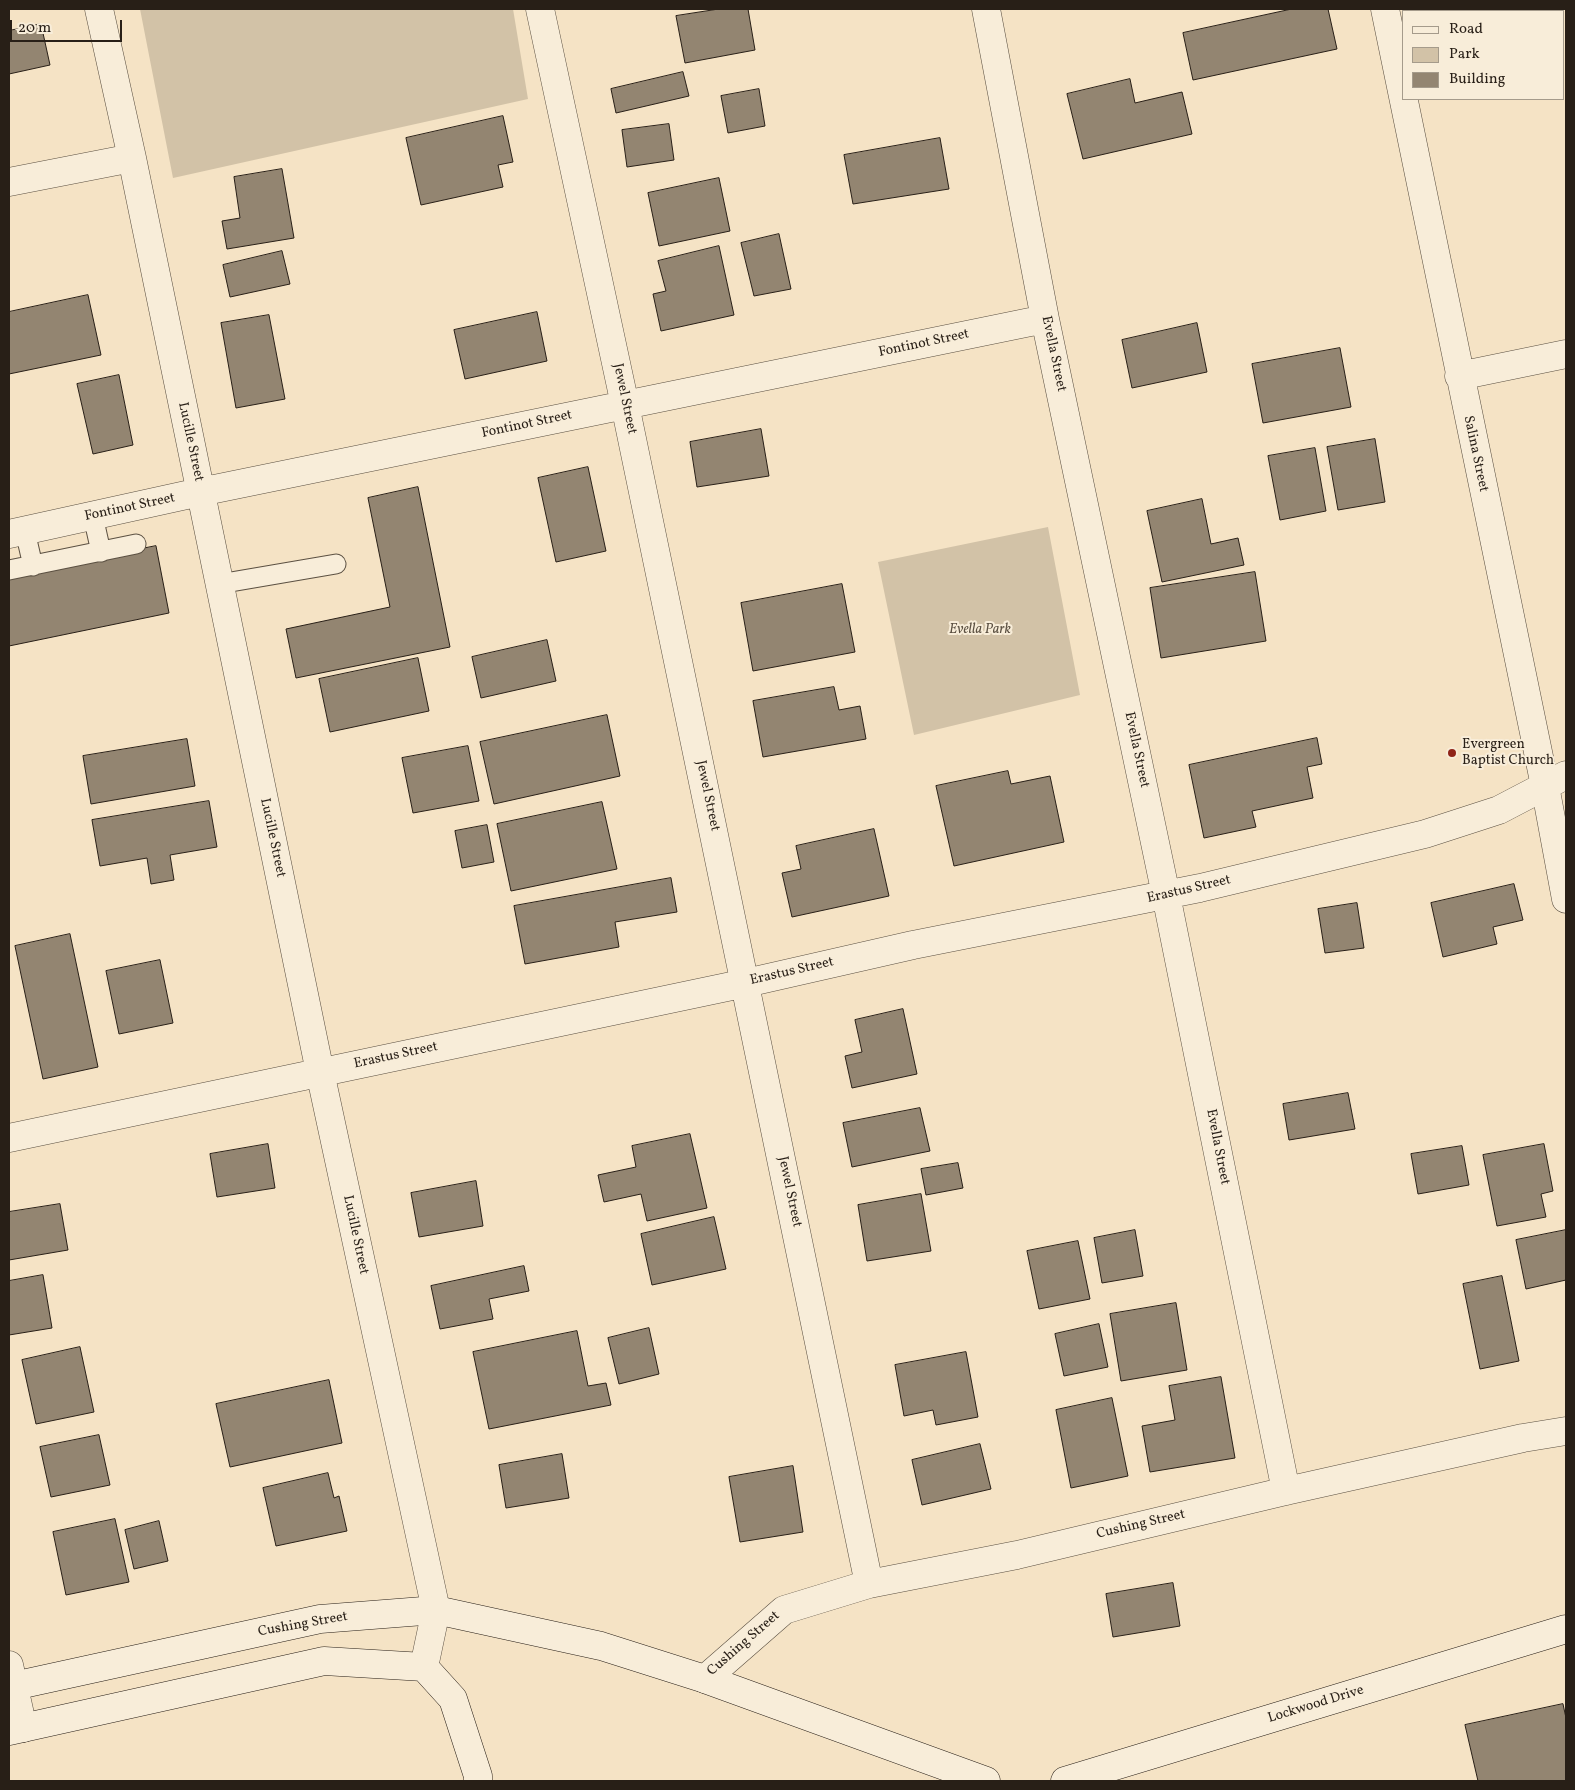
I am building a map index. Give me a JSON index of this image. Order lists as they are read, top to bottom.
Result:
{
  "streets": {
    "street": [
      "Fontinot Street",
      "Evella Street",
      "Jewel Street",
      "Lucille Street",
      "Salina Street",
      "Erastus Street",
      "Cushing Street",
      "Lockwood Drive"
    ]
  },
  "crossings": [
    ["Fontinot Street", "Evella Street"],
    ["Fontinot Street", "Jewel Street"],
    ["Fontinot Street", "Lucille Street"],
    ["Evella Street", "Erastus Street"],
    ["Evella Street", "Cushing Street"],
    ["Jewel Street", "Erastus Street"],
    ["Jewel Street", "Cushing Street"],
    ["Lucille Street", "Erastus Street"],
    ["Lucille Street", "Cushing Street"],
    ["Salina Street", "Erastus Street"]
  ],
  "parks": ["Evella Park"],
  "places": ["Evergreen Baptist Church"],
  "legend": ["Road", "Park", "Building"],
  "scale_bar": "20 m"
}
